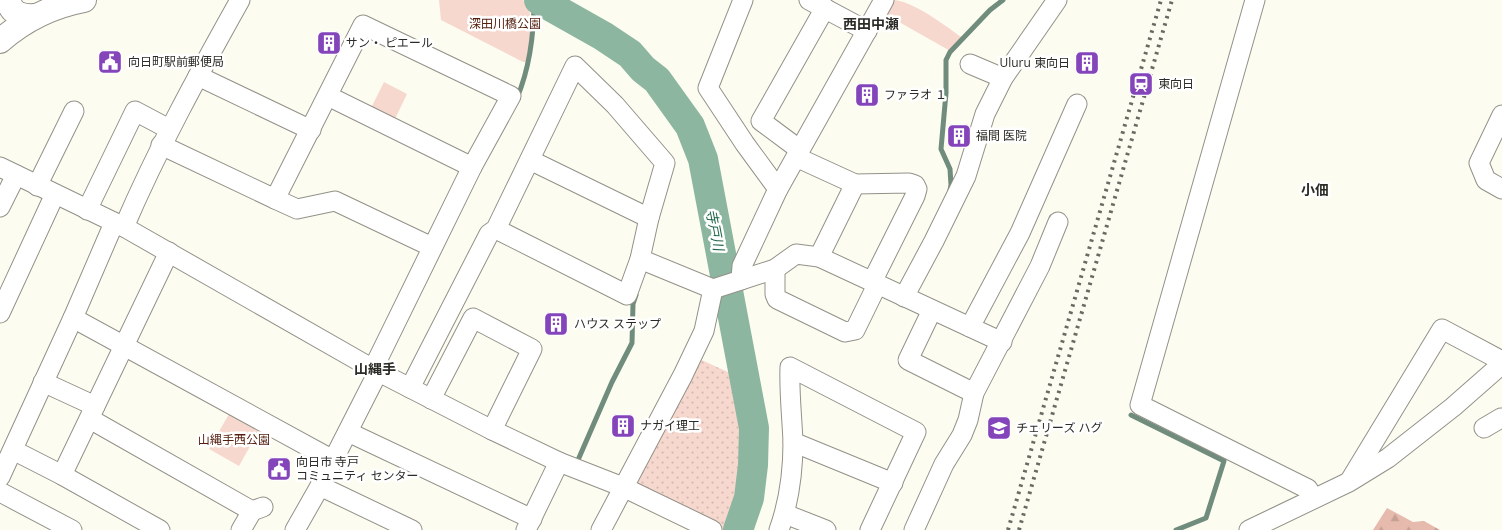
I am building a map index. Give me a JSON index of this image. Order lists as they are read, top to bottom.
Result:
{
  "districts": ["西田中瀬", "小佃", "山縄手"],
  "water": ["寺戸川"],
  "parks": ["深田川橋公園", "山縄手西公園"],
  "places": {
    "building": [
      "サン・ ピエール",
      "Uluru 東向日",
      "ファラオ １",
      "福間 医院",
      "ハウス ステップ",
      "ナガイ理工"
    ],
    "public building": ["向日町駅前郵便局", "向日市 寺戸 コミュニティ センター"],
    "station": ["東向日"],
    "school or university": ["チェリーズ ハグ"]
  }
}
